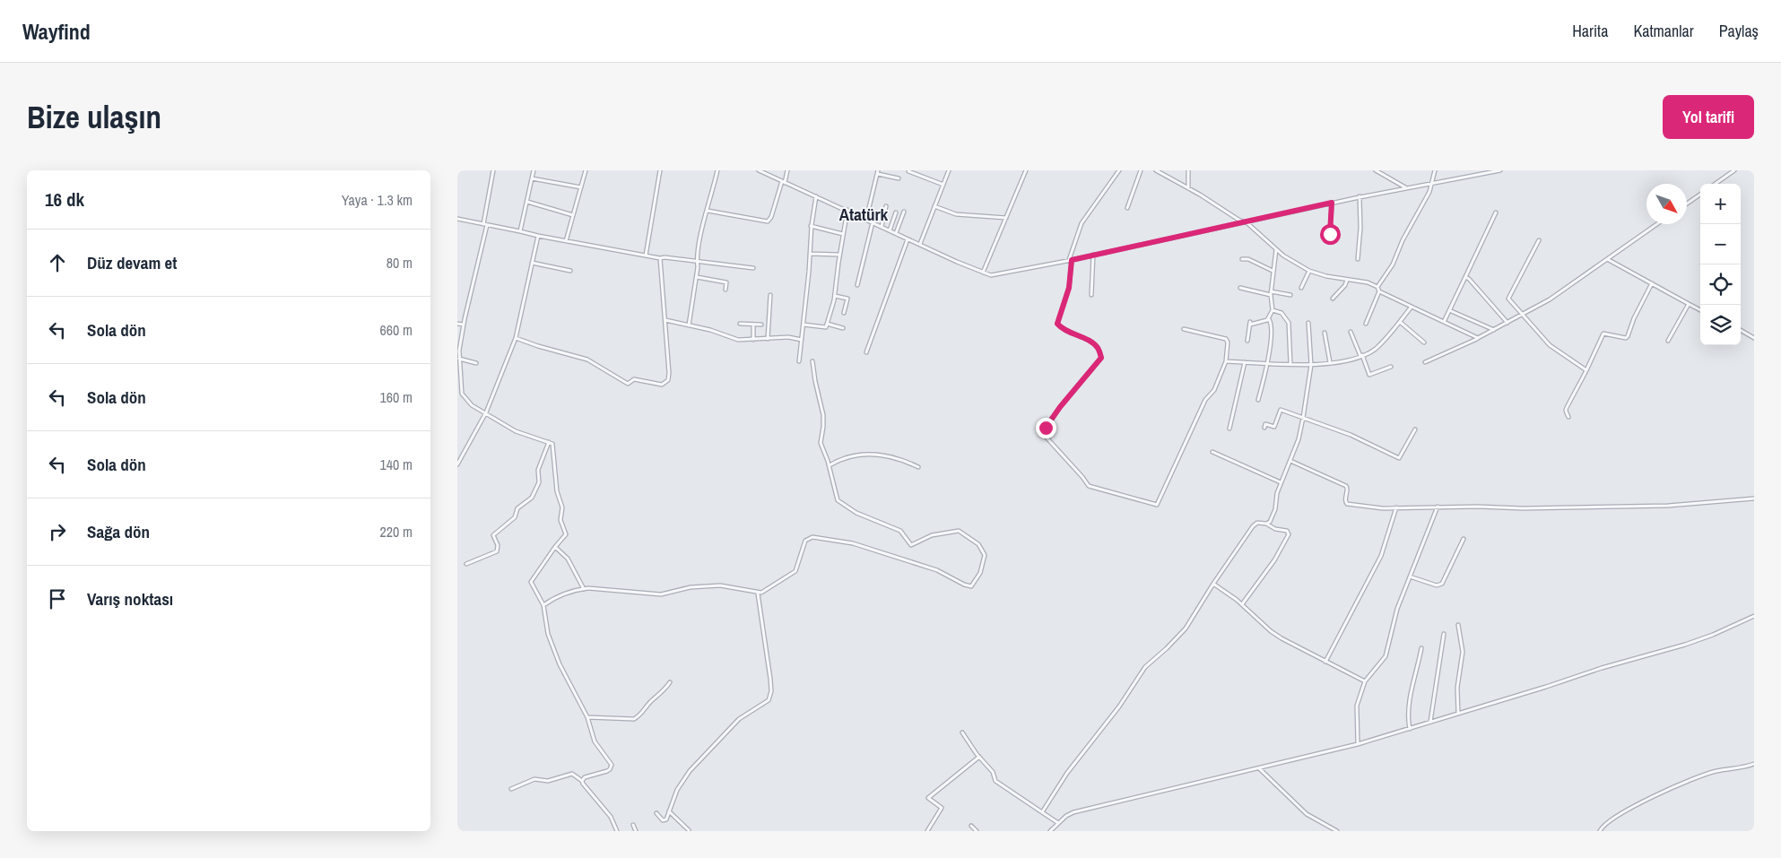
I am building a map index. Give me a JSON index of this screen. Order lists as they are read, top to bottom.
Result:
{
  "districts": ["Atatürk"],
  "north": "bottom right",
  "page": {
    "header": "Wayfind",
    "nav": ["Harita", "Katmanlar", "Paylaş"],
    "buttons": "Yol tarifi",
    "title": "Bize ulaşın",
    "heading": ["16 dk", "Yaya · 1.3 km"],
    "map_buttons": ["+", "−"],
    "list": [
      ["Düz devam et", "80 m"],
      ["Sola dön", "660 m"],
      ["Sola dön", "160 m"],
      ["Sola dön", "140 m"],
      ["Sağa dön", "220 m"],
      "Varış noktası"
    ]
  }
}
